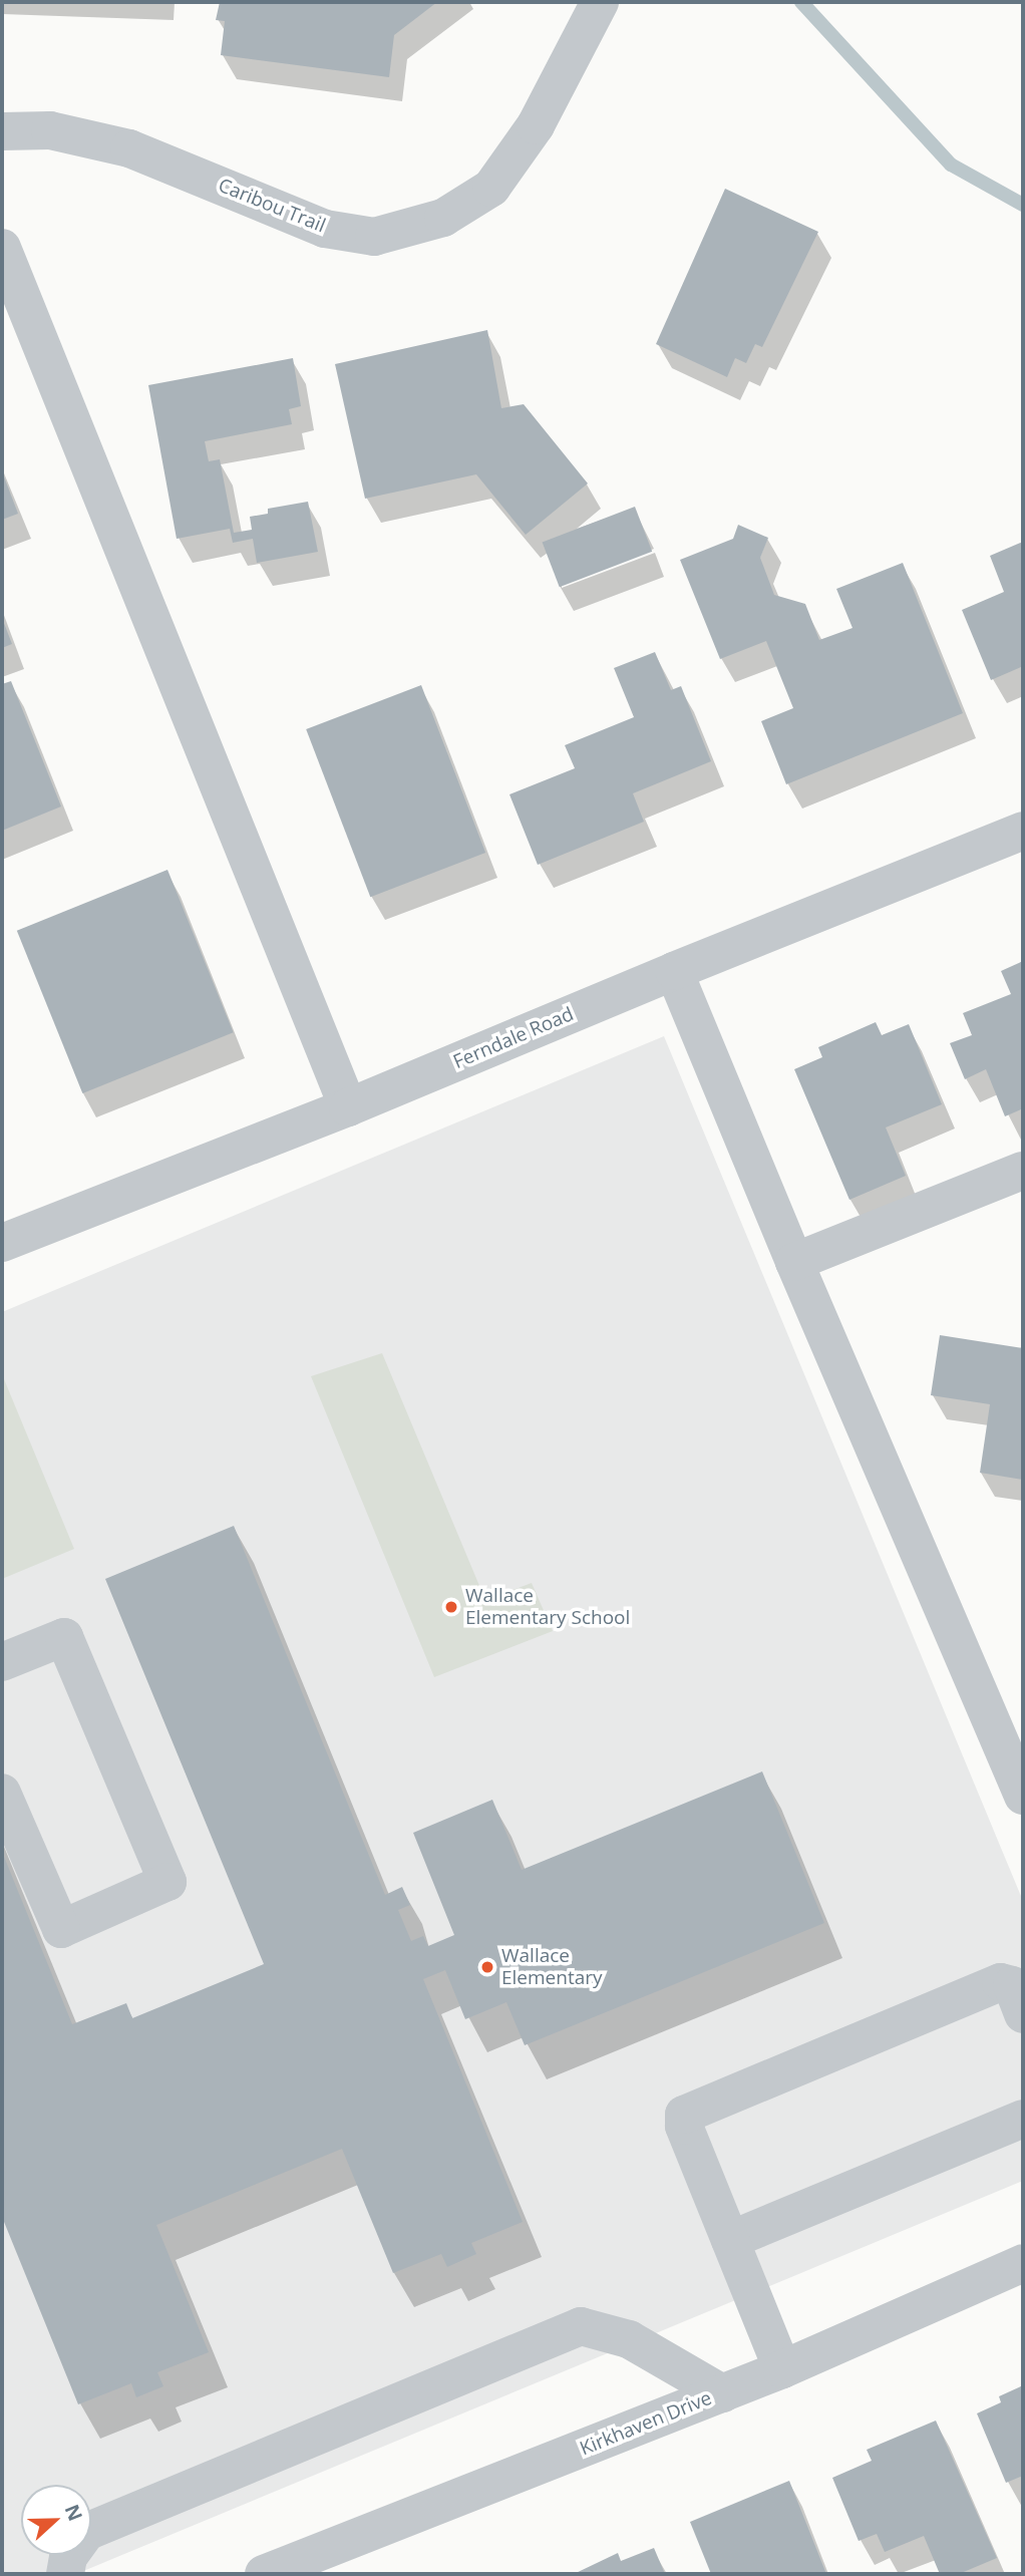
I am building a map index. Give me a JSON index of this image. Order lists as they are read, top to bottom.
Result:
{
  "streets": {
    "street": ["Caribou Trail", "Ferndale Road", "Kirkhaven Drive"]
  },
  "places": ["Wallace Elementary School", "Wallace Elementary"],
  "north": "right"
}
